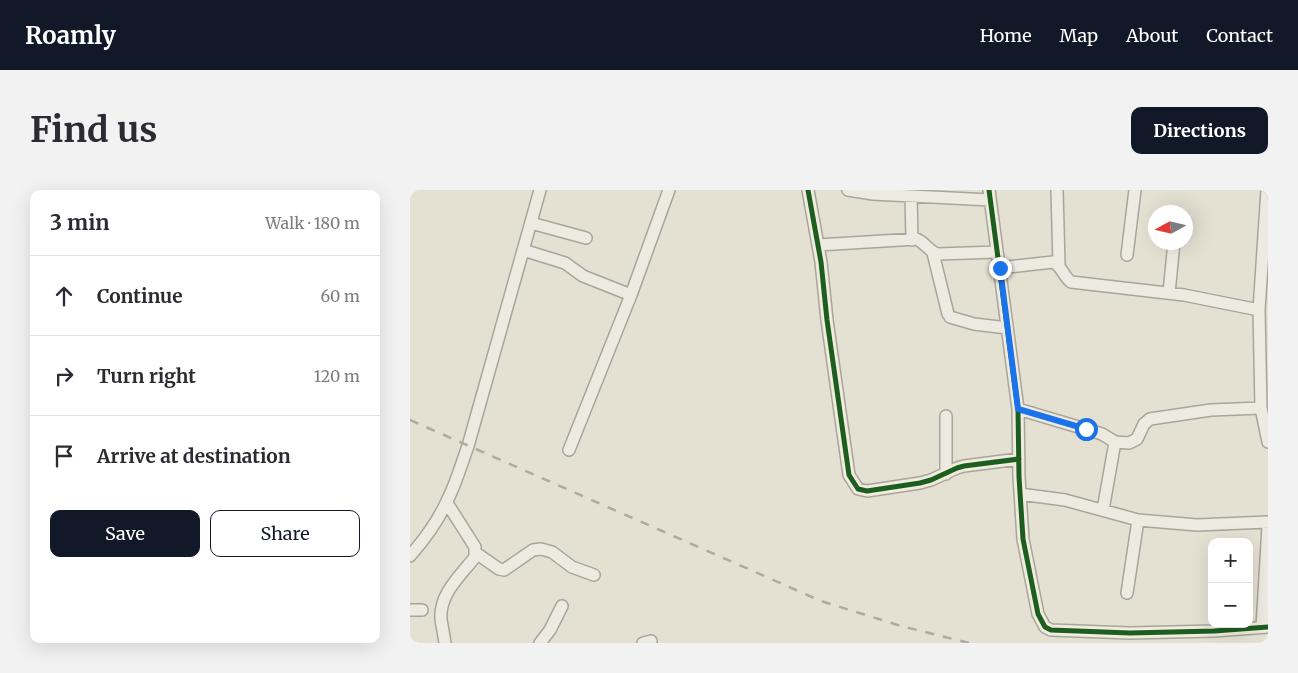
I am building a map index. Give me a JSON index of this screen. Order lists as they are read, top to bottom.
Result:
{
  "north": "left",
  "page": {
    "header": "Roamly",
    "nav": [
      "Home",
      "Map",
      "About",
      "Contact"
    ],
    "buttons": [
      "Directions",
      ["Save", "Share"]
    ],
    "title": "Find us",
    "heading": ["3 min", "Walk · 180 m"],
    "list": [
      ["Continue", "60 m"],
      ["Turn right", "120 m"],
      "Arrive at destination"
    ],
    "map_buttons": ["+", "−"]
  }
}
